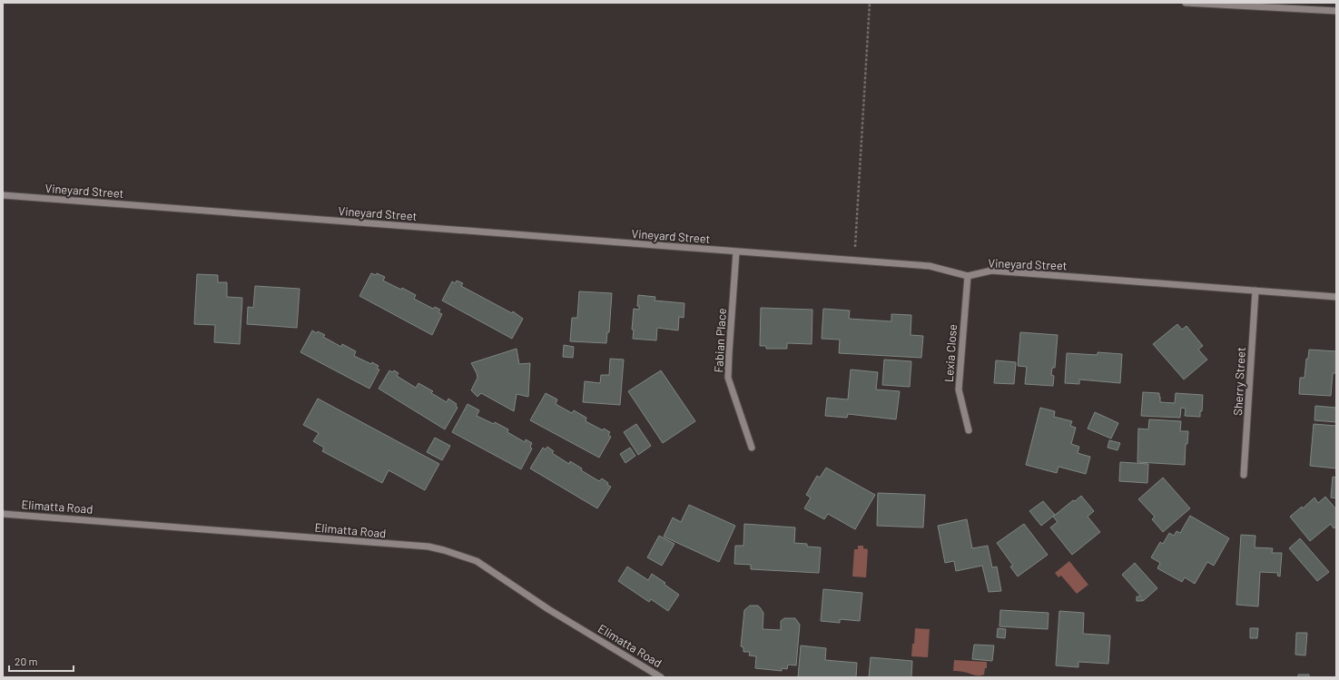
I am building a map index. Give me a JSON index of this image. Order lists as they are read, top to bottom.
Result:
{
  "streets": {
    "street": [
      "Vineyard Street",
      "Fabian Place",
      "Lexia Close",
      "Sherry Street",
      "Elimatta Road"
    ]
  },
  "crossings": [
    ["Vineyard Street", "Fabian Place"],
    ["Vineyard Street", "Lexia Close"],
    ["Vineyard Street", "Sherry Street"]
  ],
  "scale_bar": "20 m"
}
